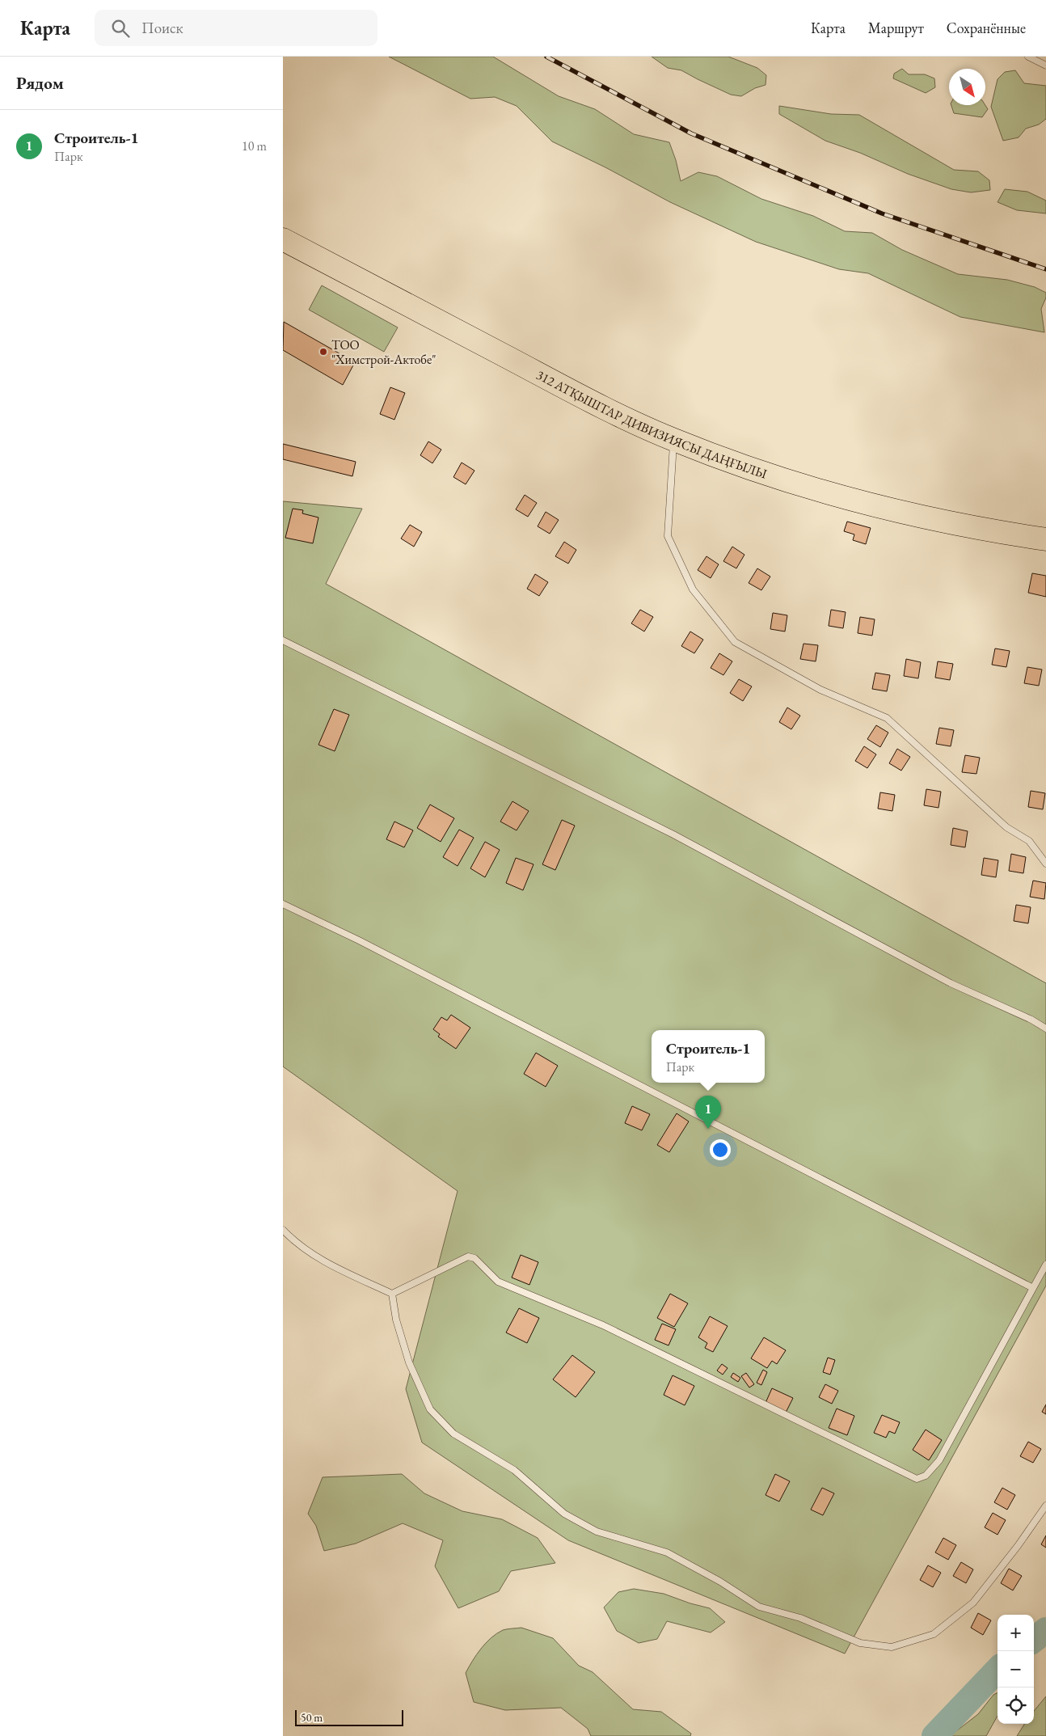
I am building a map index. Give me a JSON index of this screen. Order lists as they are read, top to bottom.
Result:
{
  "streets": {
    "highway": ["312 АТҚЫШТАР ДИВИЗИЯСЫ ДАҢҒЫЛЫ"]
  },
  "places": ["ТОО \"Химстрой-Актобе\""],
  "scale_bar": "50 m",
  "north": "bottom right",
  "page": {
    "header": "Карта",
    "search": "Поиск",
    "nav": ["Карта", "Маршрут", "Сохранённые"],
    "heading": "Рядом",
    "list": [
      {
        "mark": "1",
        "name": "Строитель-1",
        "note": "Парк",
        "value": "10 m"
      }
    ],
    "popup": ["Строитель-1", "Парк"],
    "pins": "1",
    "map_buttons": ["+", "−"],
    "scale": "50 m"
  }
}
